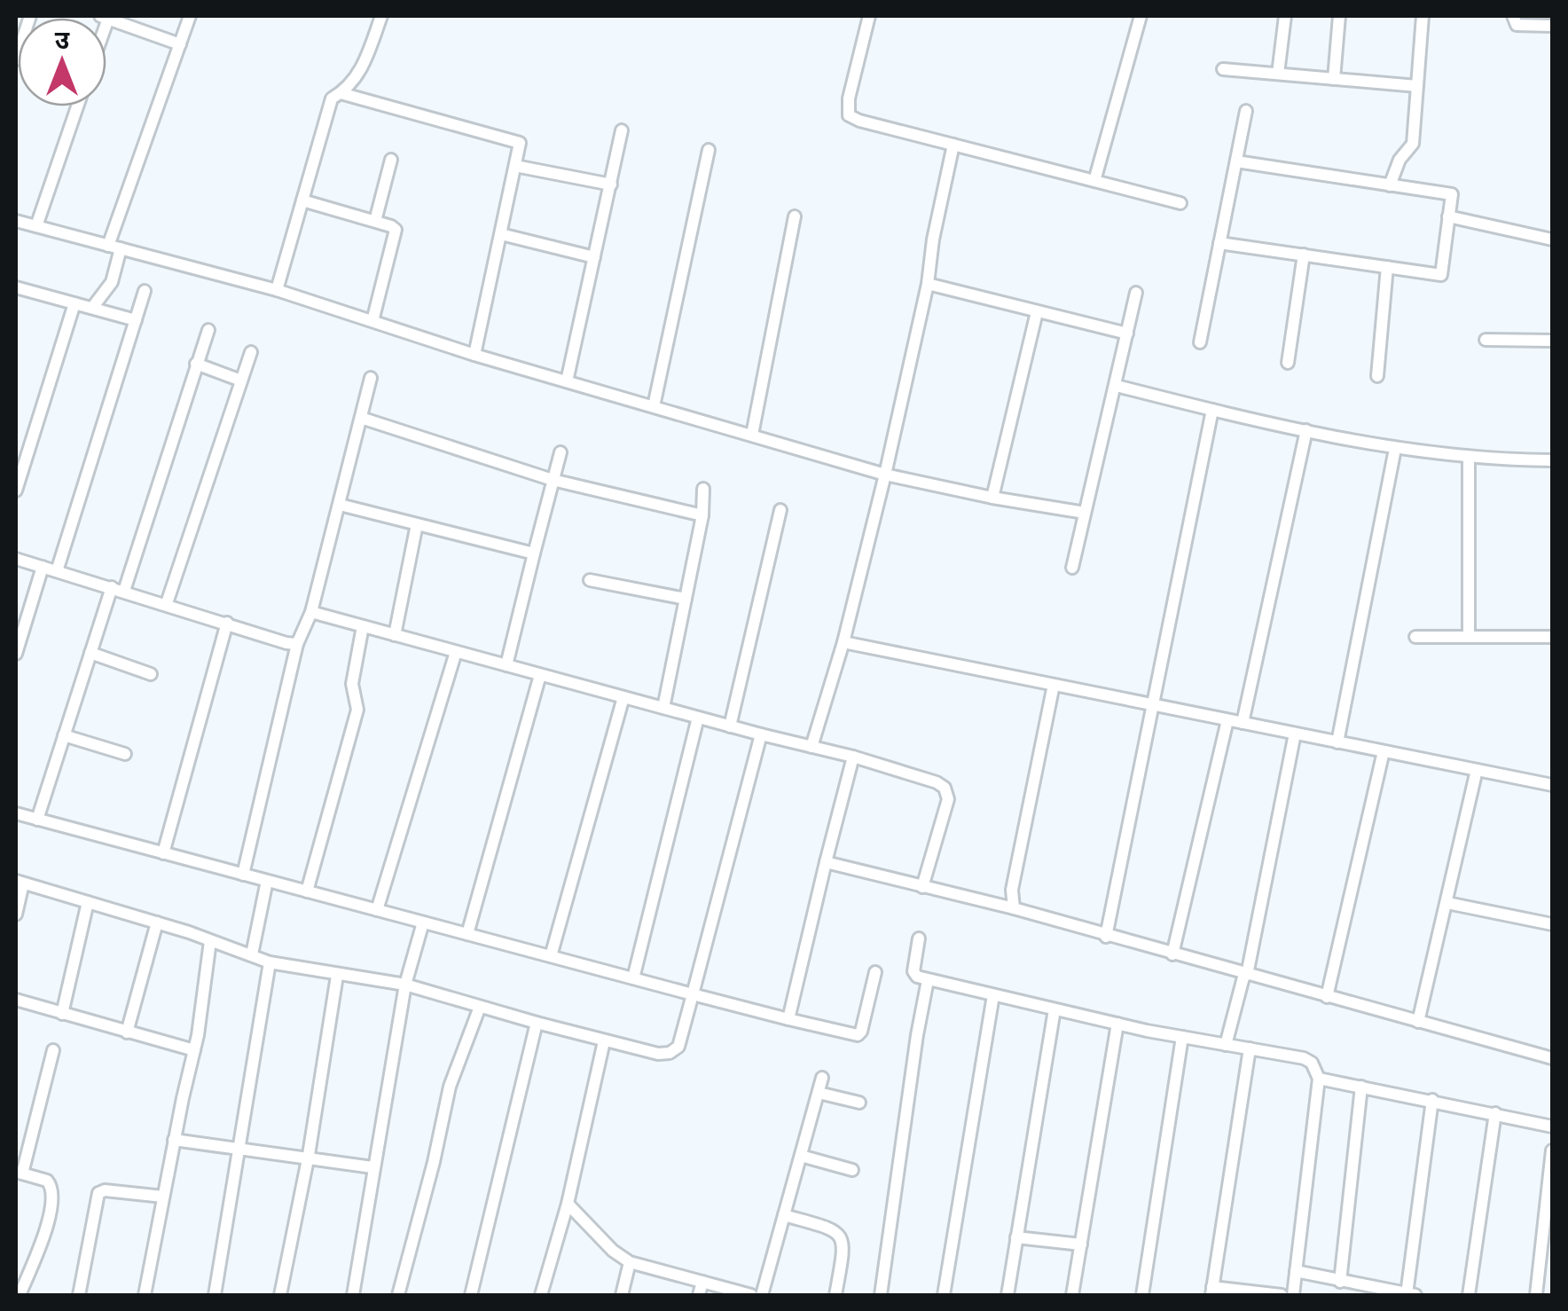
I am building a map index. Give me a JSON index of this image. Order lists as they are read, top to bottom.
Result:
{
  "north": "top"
}
